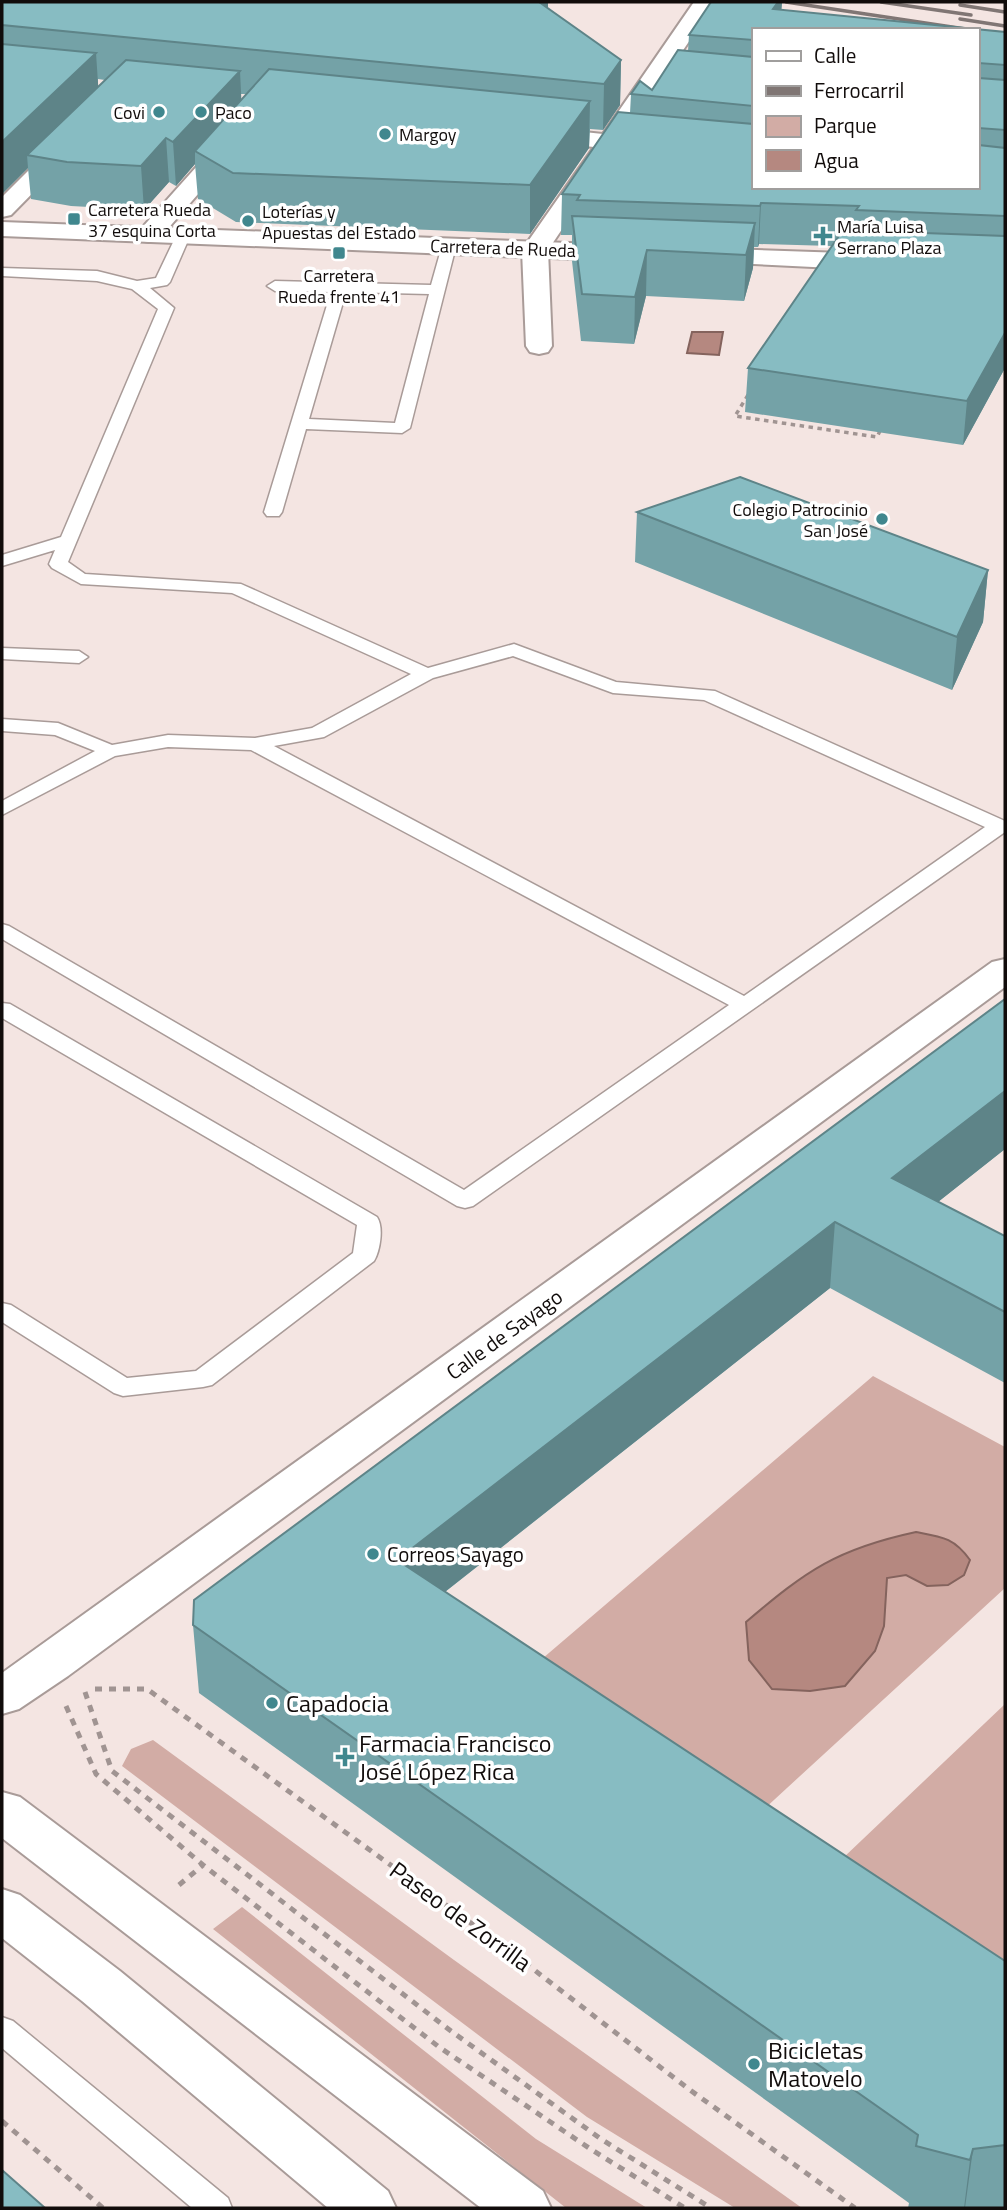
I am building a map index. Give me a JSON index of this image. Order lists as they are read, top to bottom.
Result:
{
  "streets": {
    "street": ["Carretera de Rueda", "Calle de Sayago"],
    "path": ["Paseo de Zorrilla"]
  },
  "places": {
    "other": [
      "Covi",
      "Paco",
      "Margoy",
      "Loterías y Apuestas del Estado",
      "Colegio Patrocinio San José",
      "Correos Sayago",
      "Capadocia",
      "Bicicletas Matovelo"
    ],
    "transit": ["Carretera Rueda 37 esquina Corta", "Carretera Rueda frente 41"],
    "health": ["María Luisa Serrano Plaza", "Farmacia Francisco José López Rica"]
  },
  "legend": [
    "Calle",
    "Ferrocarril",
    "Parque",
    "Agua"
  ]
}
